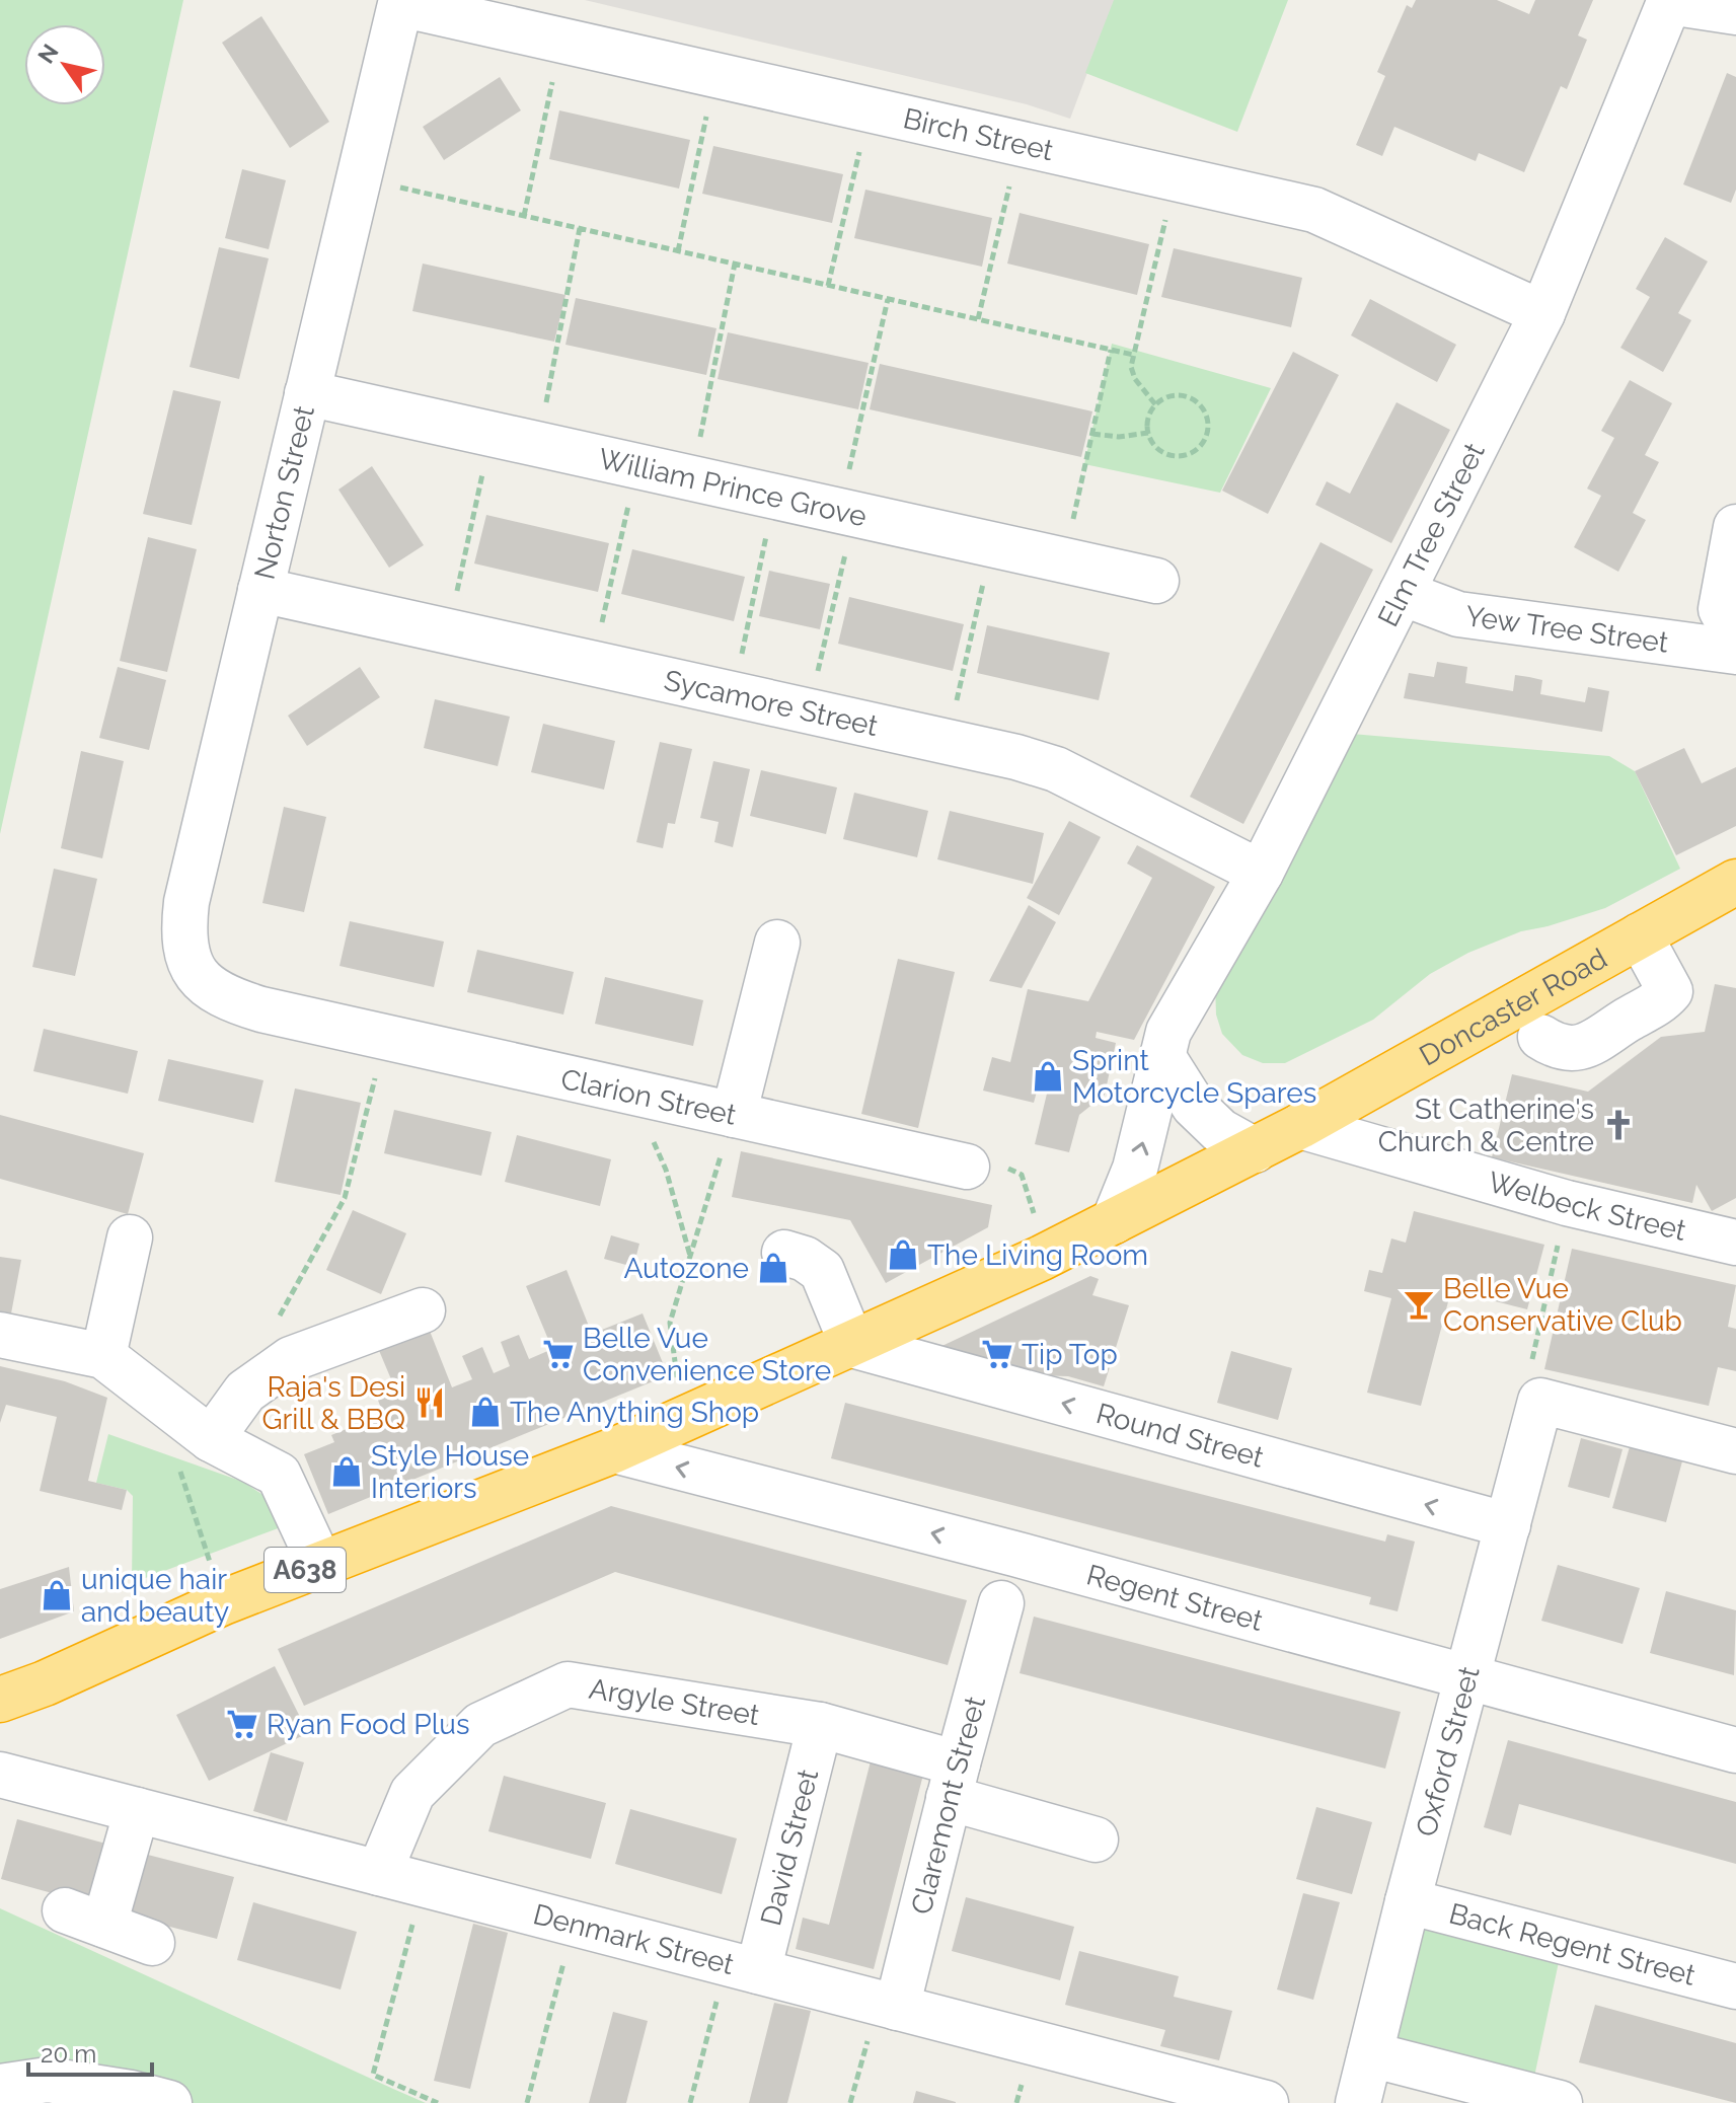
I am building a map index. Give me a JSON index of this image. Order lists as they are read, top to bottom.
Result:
{
  "streets": {
    "highway": ["Doncaster Road", "A638"],
    "street": [
      "Birch Street",
      "William Prince Grove",
      "Norton Street",
      "Elm Tree Street",
      "Yew Tree Street",
      "Sycamore Street",
      "Clarion Street",
      "Welbeck Street",
      "Round Street",
      "Regent Street",
      "Argyle Street",
      "Oxford Street",
      "Claremont Street",
      "David Street",
      "Denmark Street",
      "Back Regent Street"
    ]
  },
  "crossings": [
    ["Birch Street", "Norton Street"],
    ["Birch Street", "Elm Tree Street"],
    ["William Prince Grove", "Norton Street"],
    ["Norton Street", "Sycamore Street"],
    ["Norton Street", "Clarion Street"],
    ["Elm Tree Street", "Yew Tree Street"],
    ["Elm Tree Street", "Sycamore Street"],
    ["Elm Tree Street", "Doncaster Road"],
    ["Doncaster Road", "Welbeck Street"],
    ["Doncaster Road", "Round Street"],
    ["Doncaster Road", "Regent Street"],
    ["Round Street", "Oxford Street"],
    ["Regent Street", "Oxford Street"],
    ["Argyle Street", "Claremont Street"],
    ["Argyle Street", "David Street"],
    ["Argyle Street", "Denmark Street"],
    ["Oxford Street", "Back Regent Street"],
    ["Claremont Street", "Denmark Street"],
    ["David Street", "Denmark Street"]
  ],
  "one_way": ["Round Street", "Regent Street"],
  "places": {
    "shop": [
      "Sprint Motorcycle Spares",
      "The Living Room",
      "Autozone",
      "The Anything Shop",
      "Style House Interiors",
      "unique hair and beauty"
    ],
    "church": ["St Catherine's Church & Centre"],
    "bar": ["Belle Vue Conservative Club"],
    "supermarket": ["Belle Vue Convenience Store", "Tip Top", "Ryan Food Plus"],
    "restaurant": ["Raja's Desi Grill & BBQ"]
  },
  "scale_bar": "20 m",
  "north": "top left"
}
